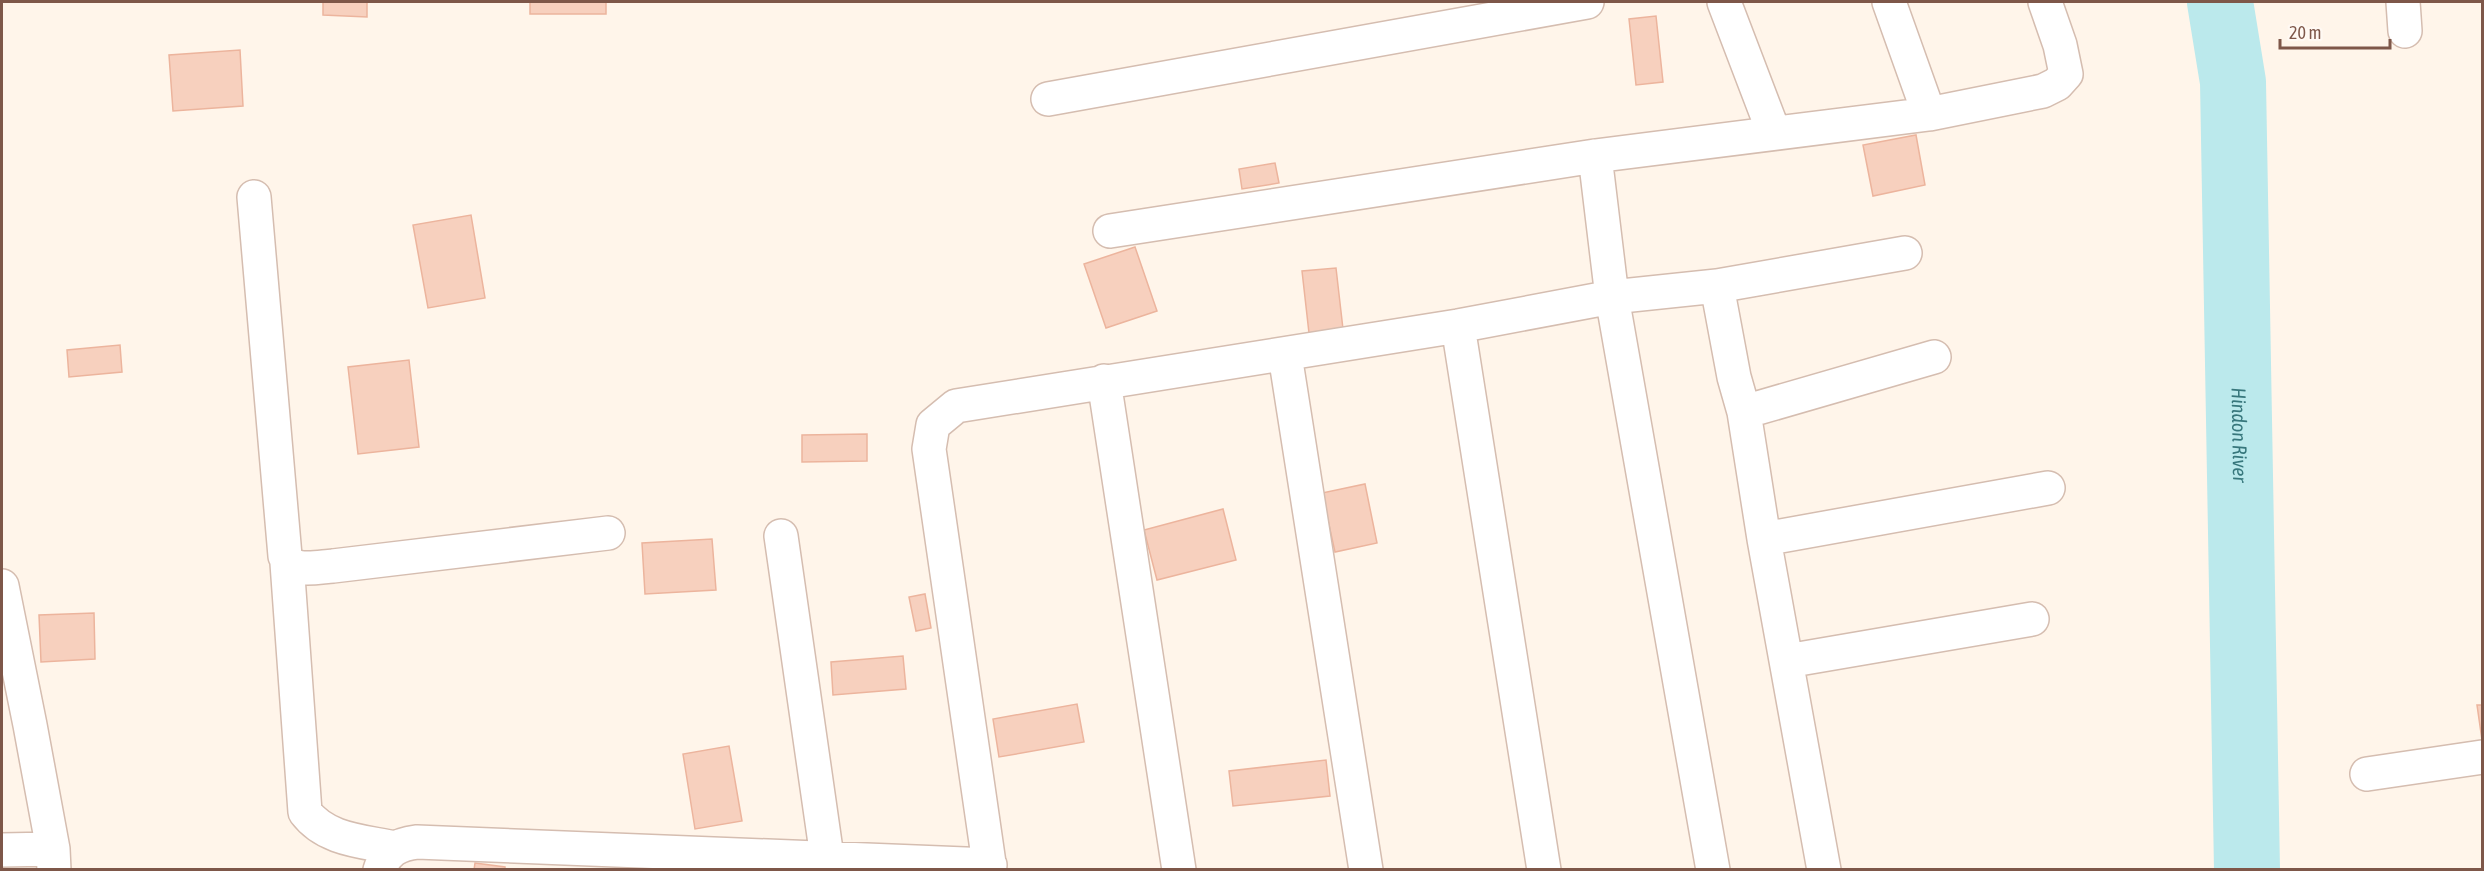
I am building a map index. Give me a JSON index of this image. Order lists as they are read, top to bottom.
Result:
{
  "water": ["Hindon River"],
  "scale_bar": "20 m"
}
